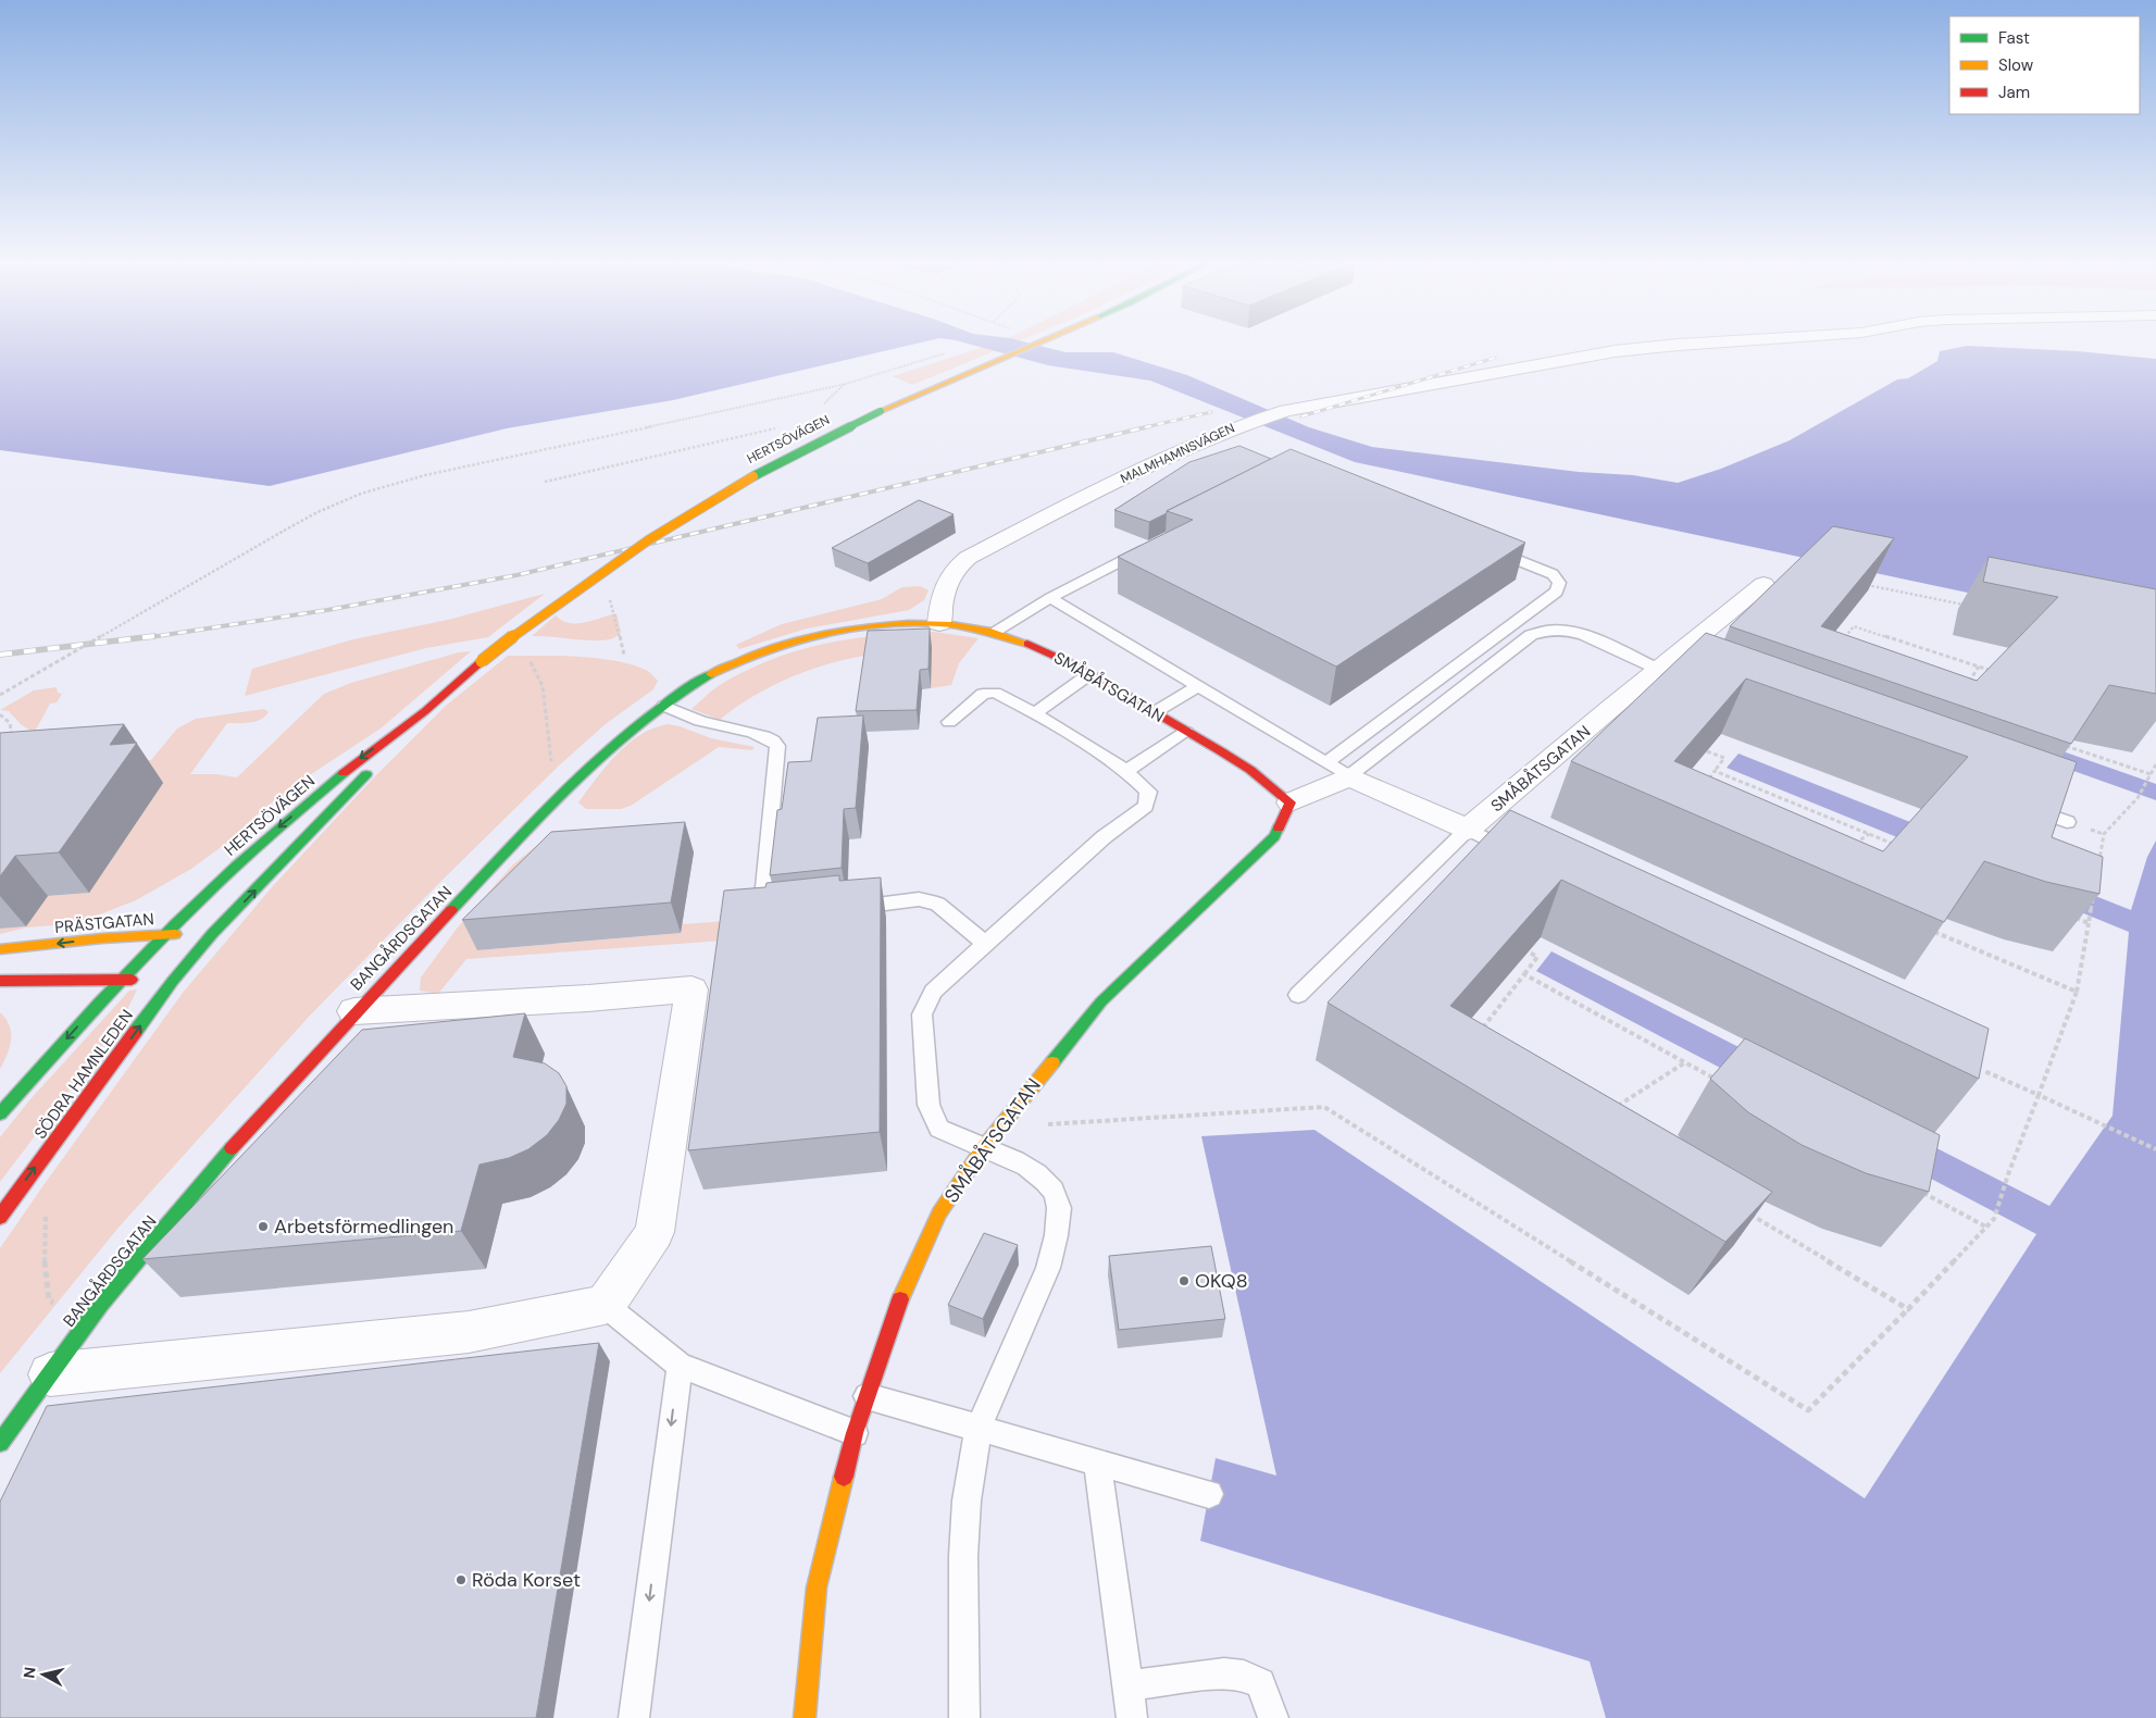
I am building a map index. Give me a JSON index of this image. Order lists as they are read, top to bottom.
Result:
{
  "streets": {
    "main road": [
      "HERTSÖVÄGEN",
      "SMÅBÅTSGATAN",
      "PRÄSTGATAN",
      "BANGÅRDSGATAN",
      "SÖDRA HAMNLEDEN"
    ],
    "street": ["MALMHAMNSVÄGEN"]
  },
  "crossings": [
    ["HERTSÖVÄGEN", "PRÄSTGATAN"],
    ["HERTSÖVÄGEN", "SÖDRA HAMNLEDEN"],
    ["MALMHAMNSVÄGEN", "SMÅBÅTSGATAN"],
    ["MALMHAMNSVÄGEN", "BANGÅRDSGATAN"],
    ["SMÅBÅTSGATAN", "BANGÅRDSGATAN"]
  ],
  "places": ["Arbetsförmedlingen", "OKQ8", "Röda Korset"],
  "legend": ["Fast", "Slow", "Jam"],
  "north": "left"
}
